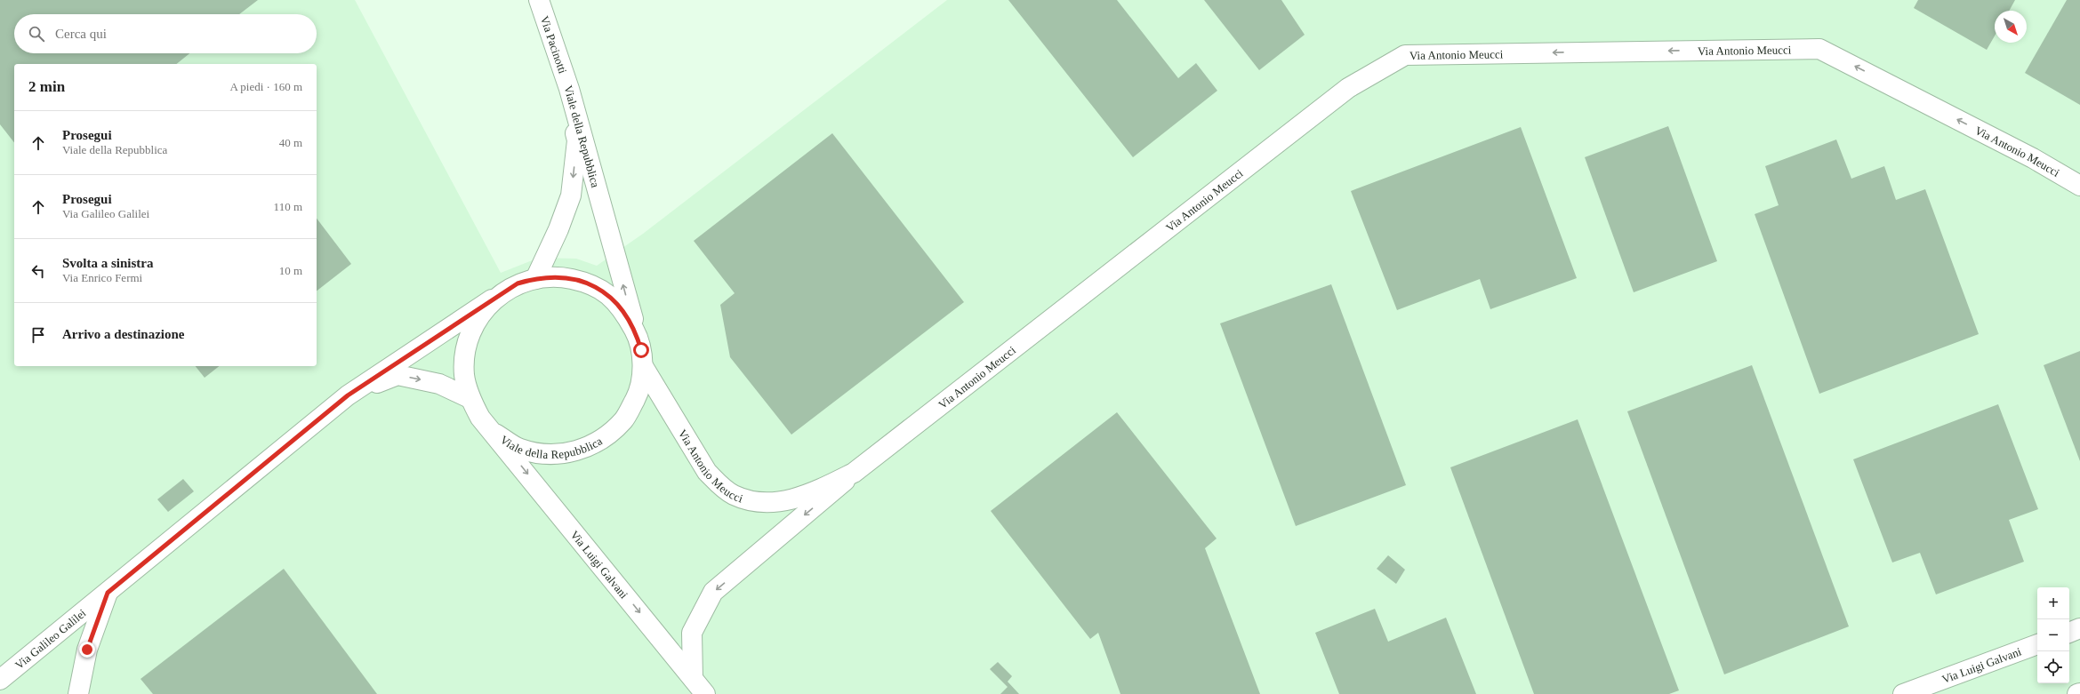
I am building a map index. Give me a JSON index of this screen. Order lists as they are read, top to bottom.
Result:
{
  "streets": {
    "main road": [
      "Via Pacinotti",
      "Via Antonio Meucci",
      "Viale della Repubblica",
      "Via Luigi Galvani",
      "Via Galileo Galilei"
    ]
  },
  "crossings": [
    ["Via Pacinotti", "Viale della Repubblica"],
    ["Via Antonio Meucci", "Viale della Repubblica"],
    ["Via Antonio Meucci", "Via Luigi Galvani"],
    ["Viale della Repubblica", "Via Luigi Galvani"],
    ["Viale della Repubblica", "Via Galileo Galilei"]
  ],
  "one_way": ["Via Antonio Meucci", "Via Luigi Galvani"],
  "north": "bottom right",
  "page": {
    "search": "Cerca qui",
    "heading": ["2 min", "A piedi · 160 m"],
    "list": [
      ["Prosegui", "Viale della Repubblica", "40 m"],
      ["Prosegui", "Via Galileo Galilei", "110 m"],
      ["Svolta a sinistra", "Via Enrico Fermi", "10 m"],
      "Arrivo a destinazione"
    ],
    "map_buttons": ["+", "−"]
  }
}
